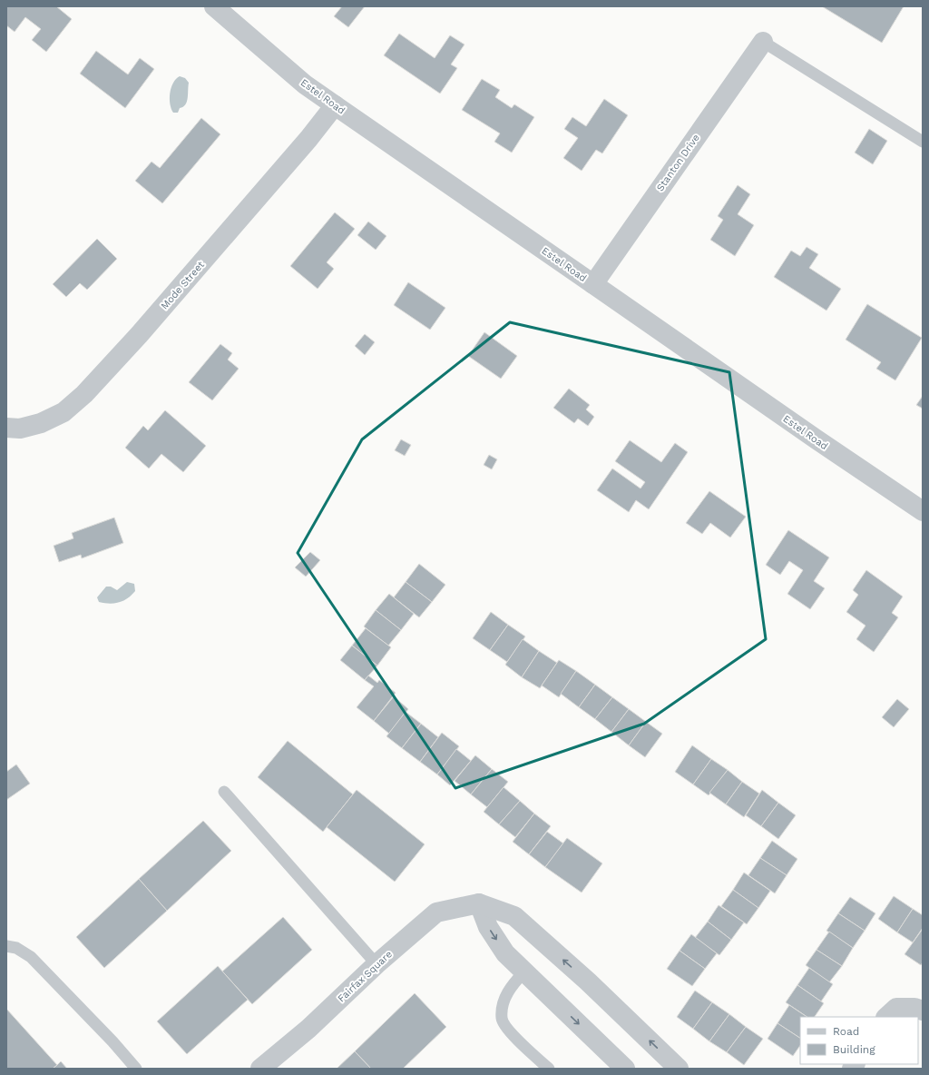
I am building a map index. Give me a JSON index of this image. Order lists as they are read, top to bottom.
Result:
{
  "streets": {
    "street": [
      "Estel Road",
      "Stanton Drive",
      "Mode Street",
      "Fairfax Square"
    ]
  },
  "crossings": [
    ["Estel Road", "Stanton Drive"],
    ["Estel Road", "Mode Street"]
  ],
  "legend": ["Road", "Building"]
}
